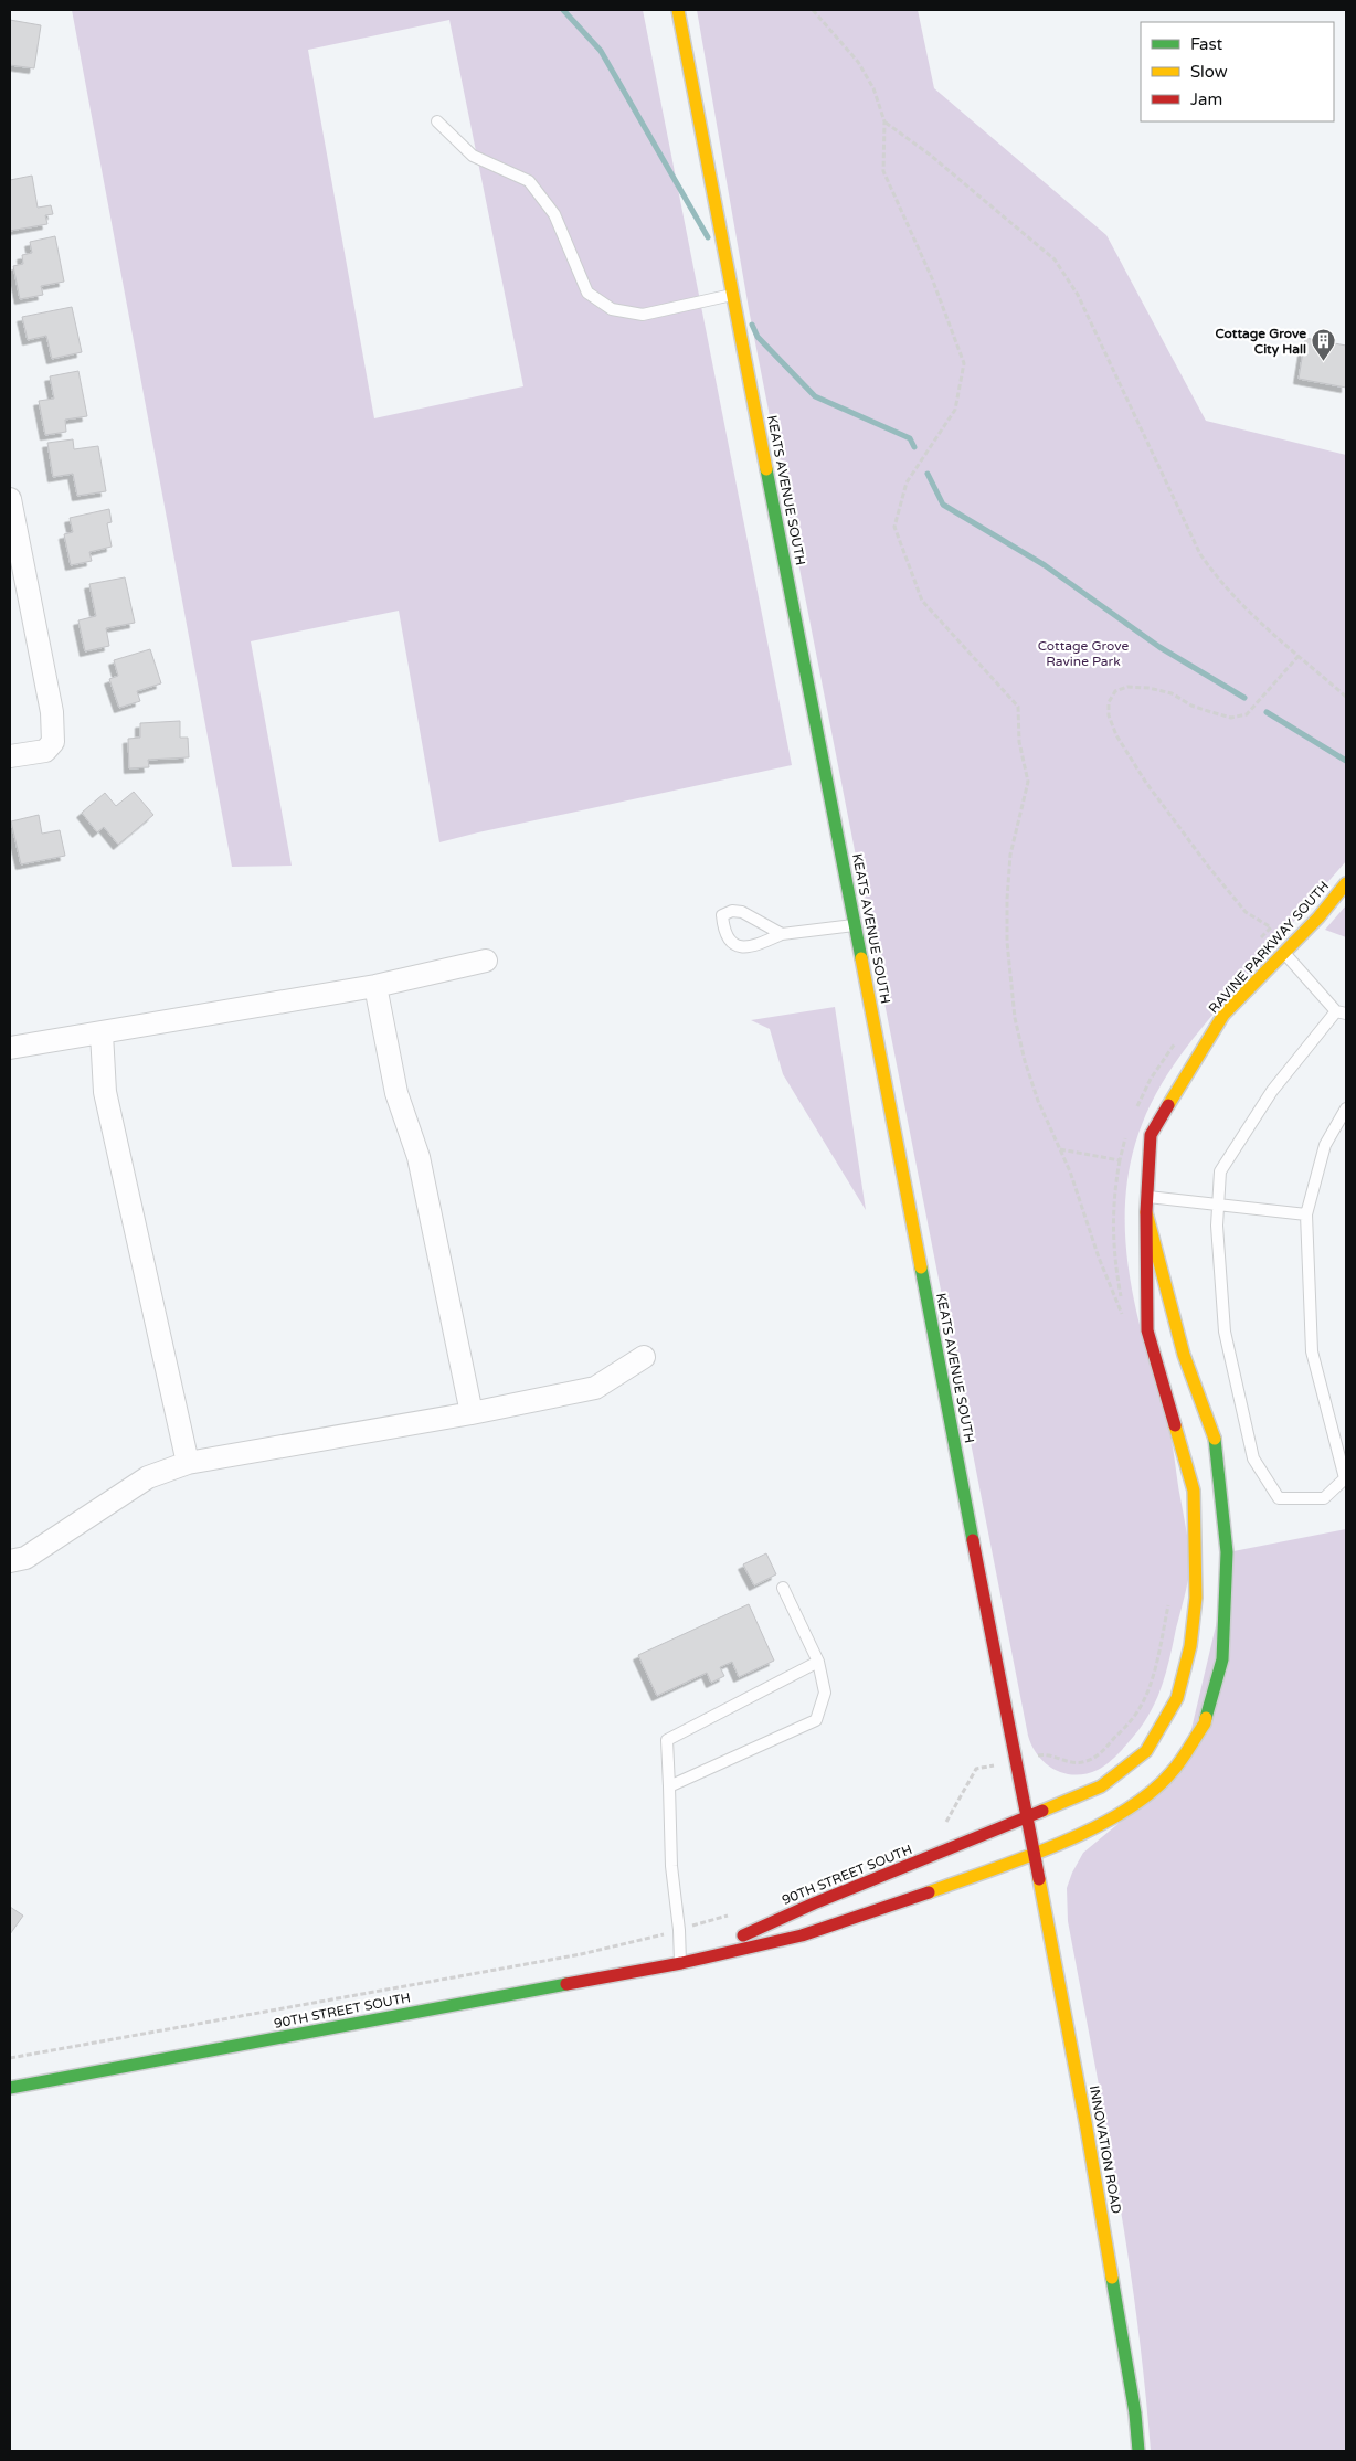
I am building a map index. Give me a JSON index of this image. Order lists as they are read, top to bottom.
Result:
{
  "streets": {
    "street": [
      "KEATS AVENUE SOUTH",
      "RAVINE PARKWAY SOUTH",
      "90TH STREET SOUTH",
      "INNOVATION ROAD"
    ]
  },
  "crossings": [
    ["KEATS AVENUE SOUTH", "RAVINE PARKWAY SOUTH"],
    ["KEATS AVENUE SOUTH", "90TH STREET SOUTH"],
    ["KEATS AVENUE SOUTH", "INNOVATION ROAD"],
    ["RAVINE PARKWAY SOUTH", "90TH STREET SOUTH"],
    ["RAVINE PARKWAY SOUTH", "INNOVATION ROAD"],
    ["90TH STREET SOUTH", "INNOVATION ROAD"]
  ],
  "parks": ["Cottage Grove Ravine Park"],
  "places": {
    "building": ["Cottage Grove City Hall"]
  },
  "legend": ["Fast", "Slow", "Jam"]
}
